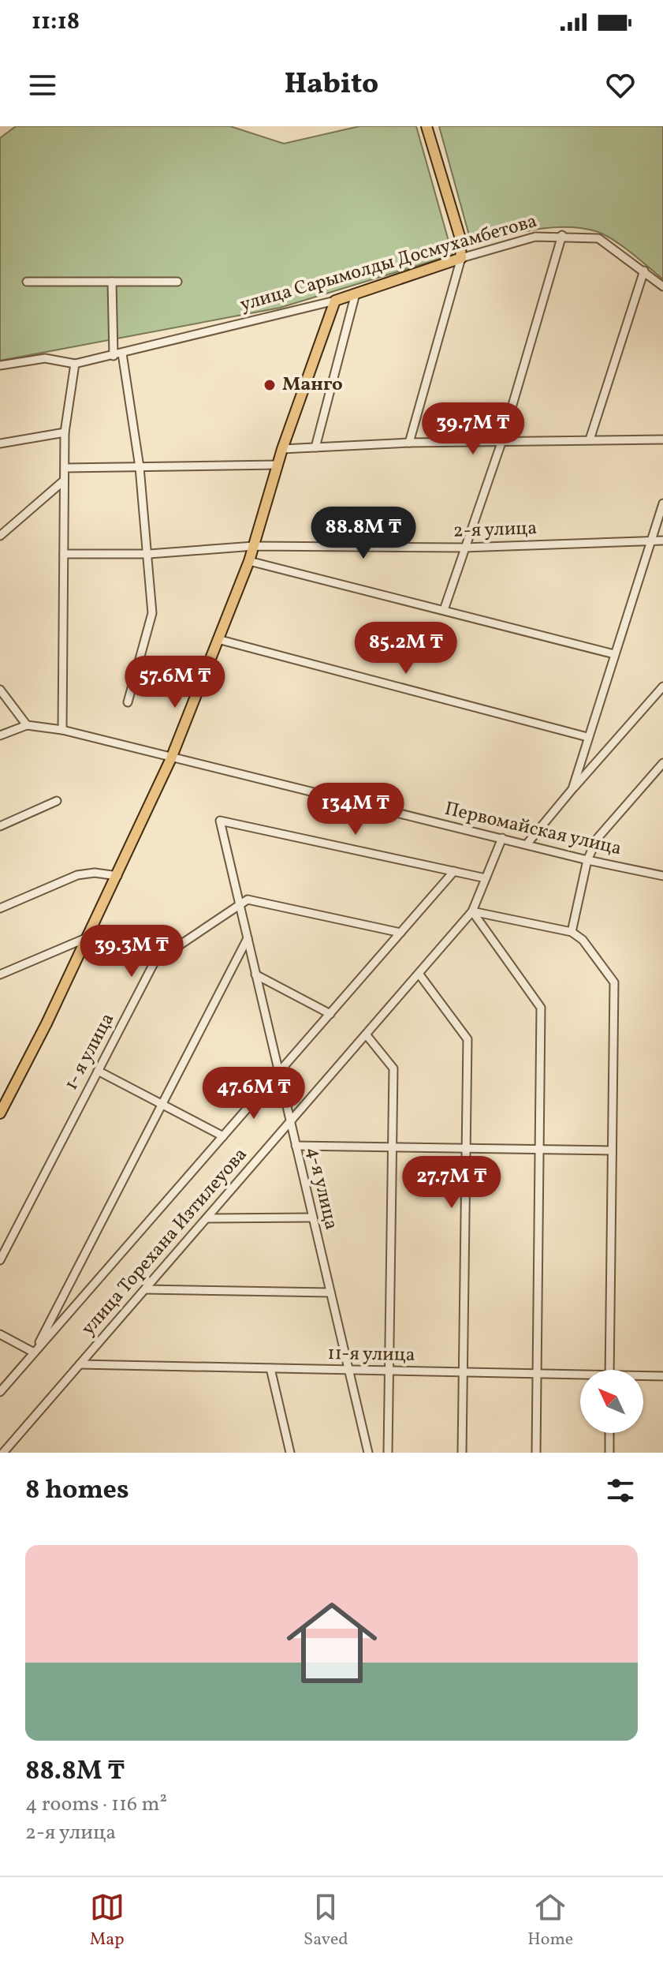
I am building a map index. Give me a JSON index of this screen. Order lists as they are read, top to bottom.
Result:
{
  "streets": {
    "main road": ["улица Сарымолды Досмухамбетова"],
    "street": [
      "2-я улица",
      "Первомайская улица",
      "1- я улица",
      "4-я улица",
      "улица Торехана Изтилеуова",
      "11-я улица"
    ]
  },
  "crossings": [
    ["Первомайская улица", "улица Торехана Изтилеуова"],
    ["1- я улица", "4-я улица"],
    ["4-я улица", "улица Торехана Изтилеуова"],
    ["4-я улица", "11-я улица"],
    ["улица Торехана Изтилеуова", "11-я улица"]
  ],
  "places": ["Манго"],
  "north": "top left",
  "page": {
    "status": "11:18",
    "header": "Habito",
    "price": [
      "39.7M ₸",
      "88.8M ₸",
      "85.2M ₸",
      "57.6M ₸",
      "134M ₸",
      "39.3M ₸",
      "47.6M ₸",
      "27.7M ₸"
    ],
    "heading": "8 homes",
    "list": [
      {
        "name": "88.8M ₸",
        "note": "4 rooms · 116 m² · 2-я улица"
      }
    ],
    "tabs": ["Map", "Saved", "Home"]
  }
}
